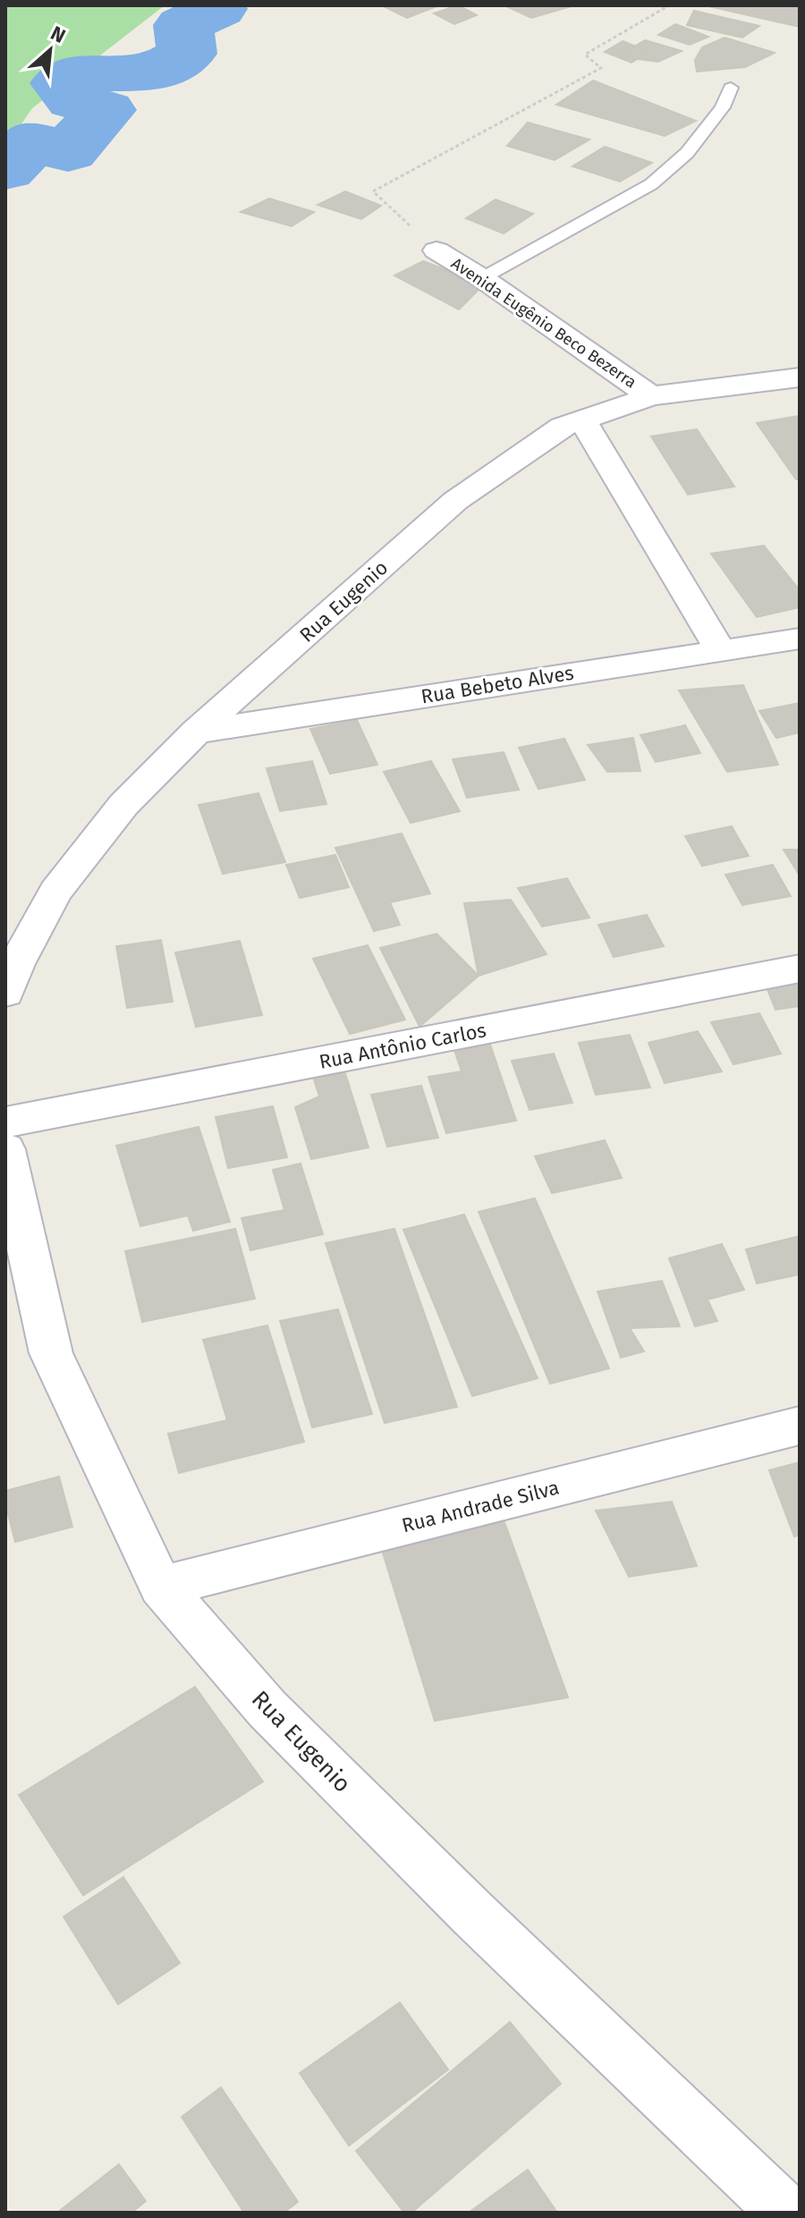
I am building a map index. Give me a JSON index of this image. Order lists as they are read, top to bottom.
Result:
{
  "streets": {
    "street": [
      "Avenida Eugênio Beco Bezerra",
      "Rua Eugenio",
      "Rua Bebeto Alves",
      "Rua Antônio Carlos",
      "Rua Andrade Silva"
    ]
  },
  "crossings": [
    ["Avenida Eugênio Beco Bezerra", "Rua Eugenio"],
    ["Rua Eugenio", "Rua Bebeto Alves"],
    ["Rua Eugenio", "Rua Andrade Silva"]
  ],
  "north": "top right"
}
